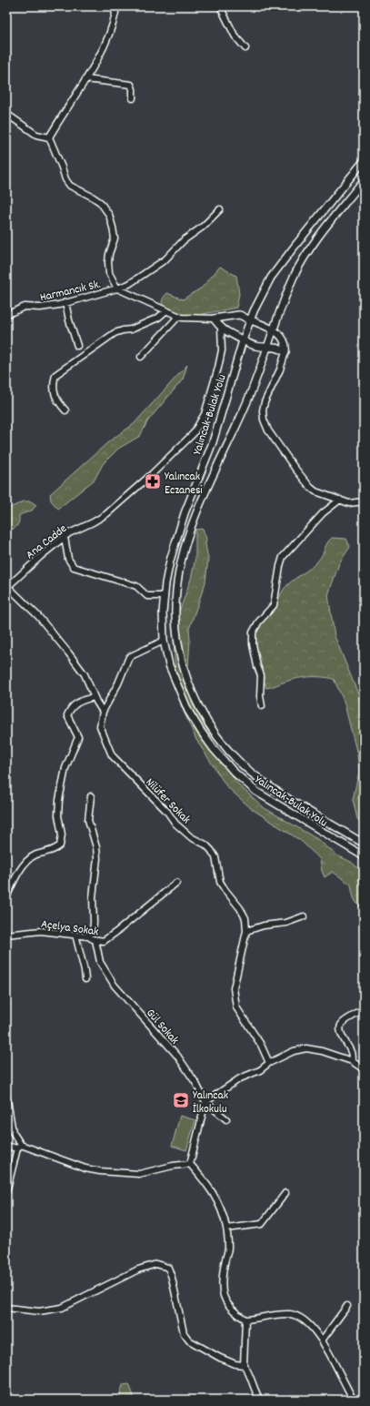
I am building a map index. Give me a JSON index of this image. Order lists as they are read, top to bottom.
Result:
{
  "streets": {
    "main road": ["Yalıncak-Bulak Yolu"],
    "street": [
      "Harmancık Sk.",
      "Ana Cadde",
      "Nilüfer Sokak",
      "Açelya Sokak",
      "Gül Sokak"
    ]
  },
  "crossings": [
    ["Açelya Sokak", "Gül Sokak"]
  ],
  "places": {
    "pharmacy": ["Yalıncak Eczanesi"],
    "school or university": ["Yalıncak İlkokulu"]
  }
}
